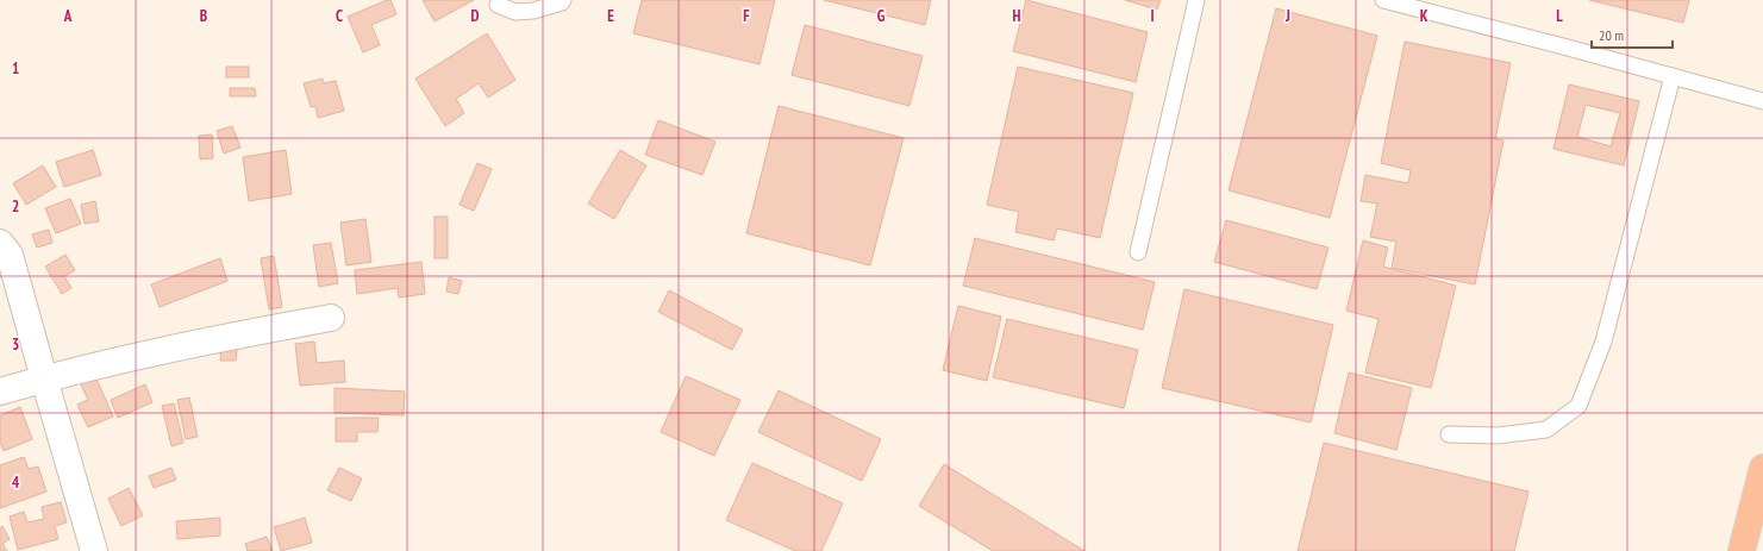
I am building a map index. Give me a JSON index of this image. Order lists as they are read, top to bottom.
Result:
{
  "scale_bar": "20 m",
  "grid": {
    "columns": [
      "A",
      "B",
      "C",
      "D",
      "E",
      "F",
      "G",
      "H",
      "I",
      "J",
      "K",
      "L"
    ],
    "rows": [
      "1",
      "2",
      "3",
      "4"
    ]
  }
}
